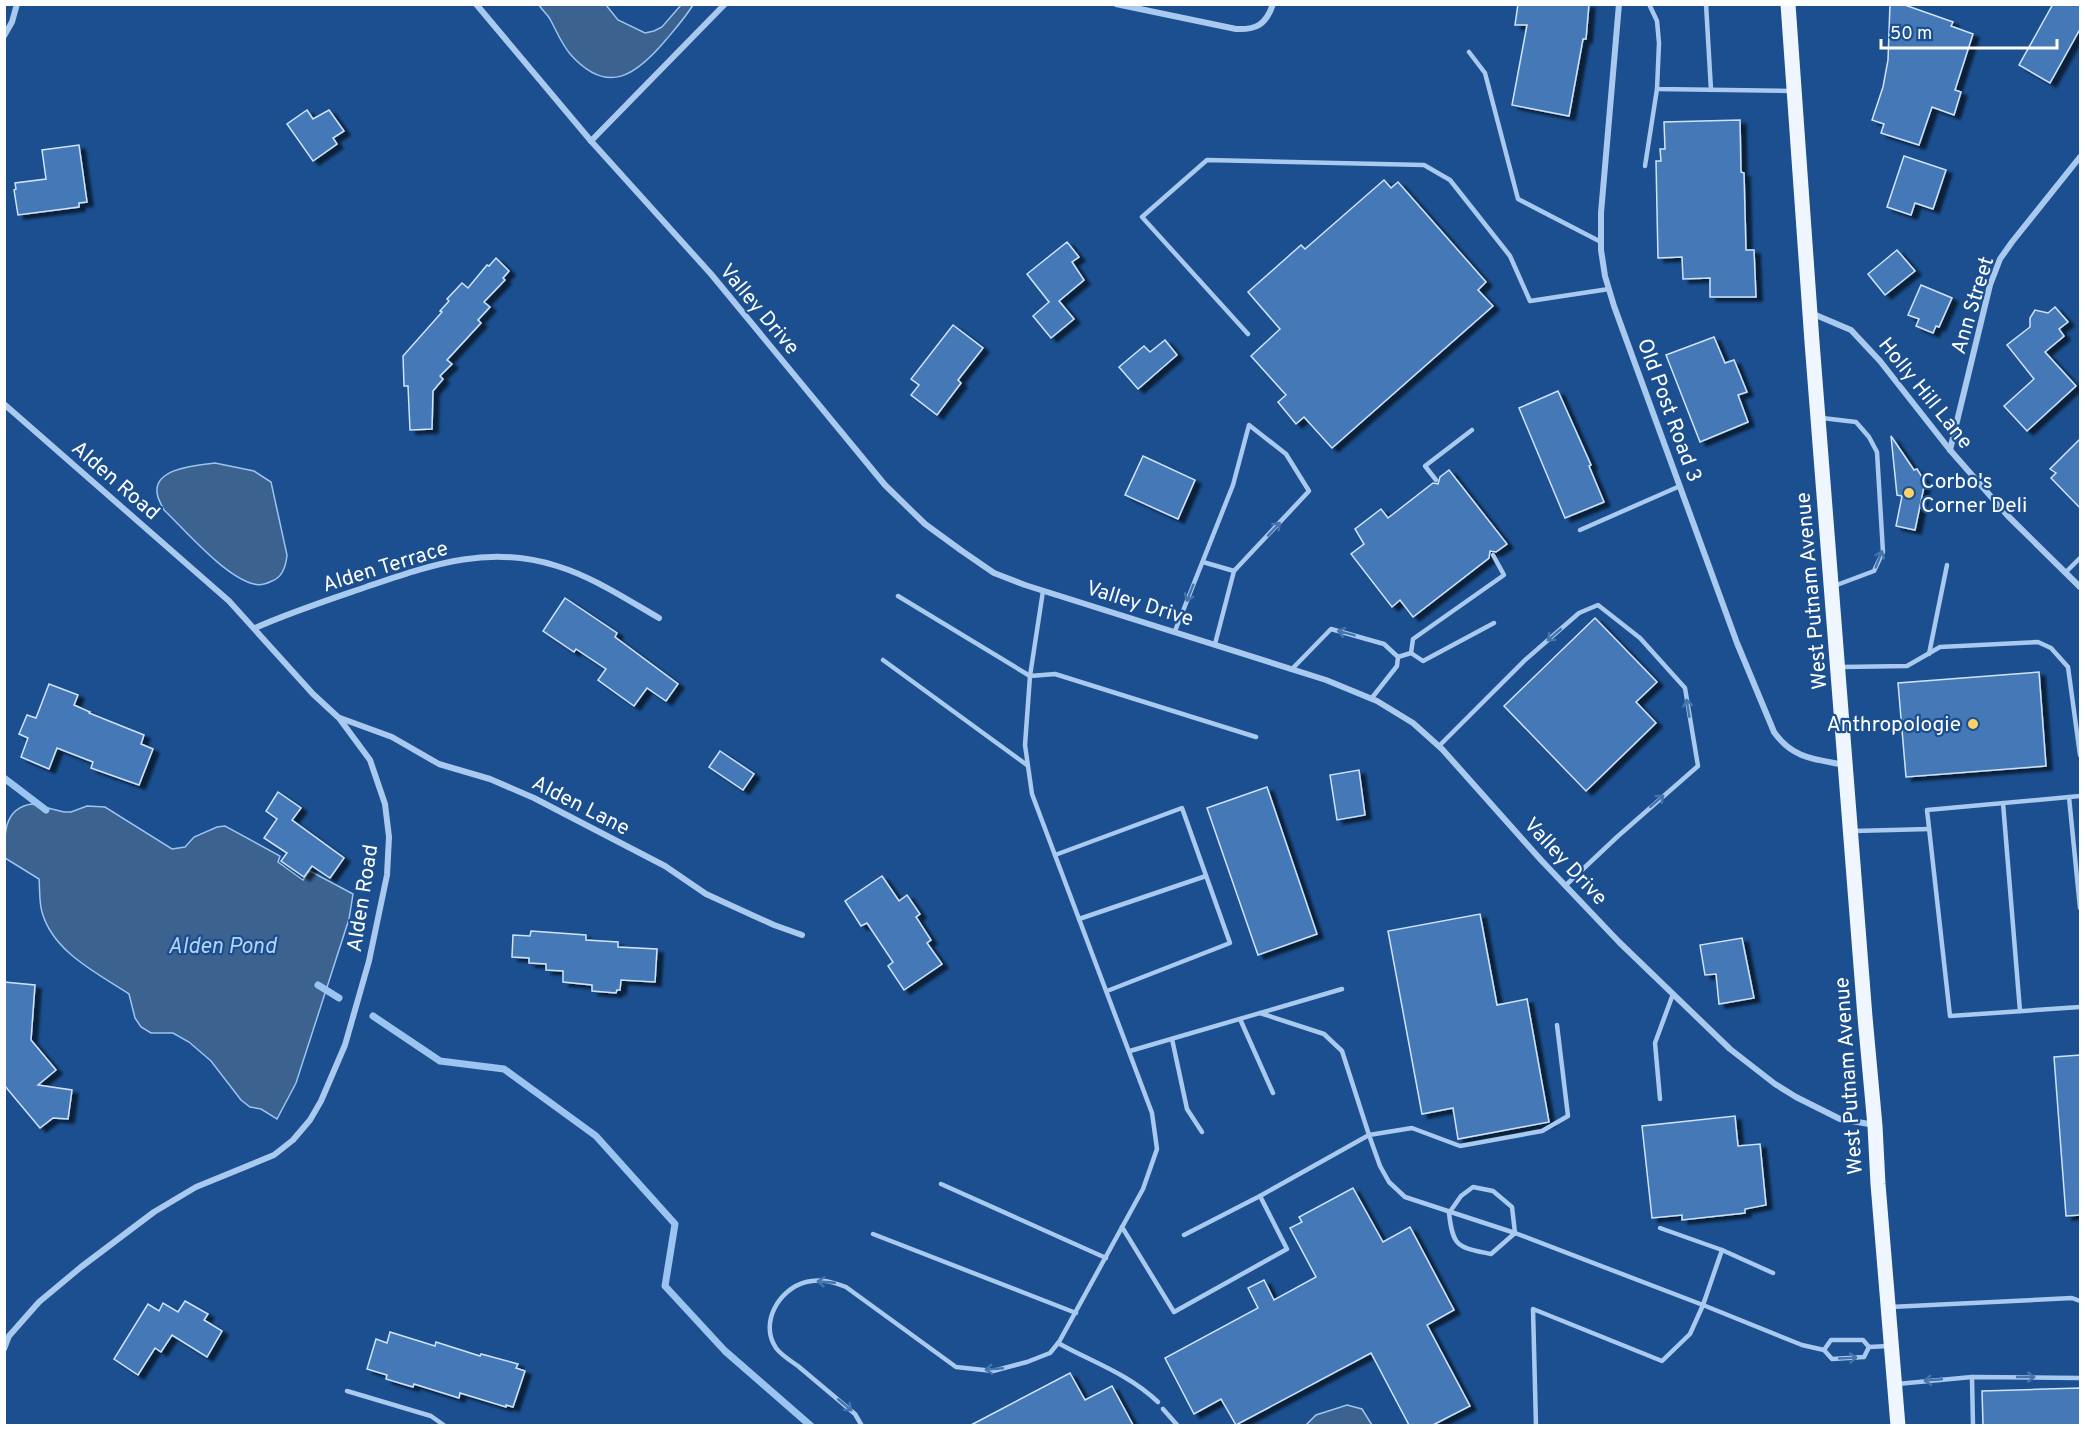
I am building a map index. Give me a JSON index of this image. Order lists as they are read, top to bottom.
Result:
{
  "streets": {
    "main road": ["West Putnam Avenue"],
    "street": [
      "Ann Street",
      "Valley Drive",
      "Holly Hill Lane",
      "Old Post Road 3",
      "Alden Road",
      "Alden Terrace",
      "Alden Lane"
    ]
  },
  "crossings": [
    ["Ann Street", "Holly Hill Lane"],
    ["Valley Drive", "West Putnam Avenue"],
    ["Holly Hill Lane", "West Putnam Avenue"],
    ["Old Post Road 3", "West Putnam Avenue"],
    ["Alden Road", "Alden Terrace"],
    ["Alden Road", "Alden Lane"]
  ],
  "water": ["Alden Pond"],
  "places": ["Corbo's Corner Deli", "Anthropologie"],
  "scale_bar": "50 m"
}
